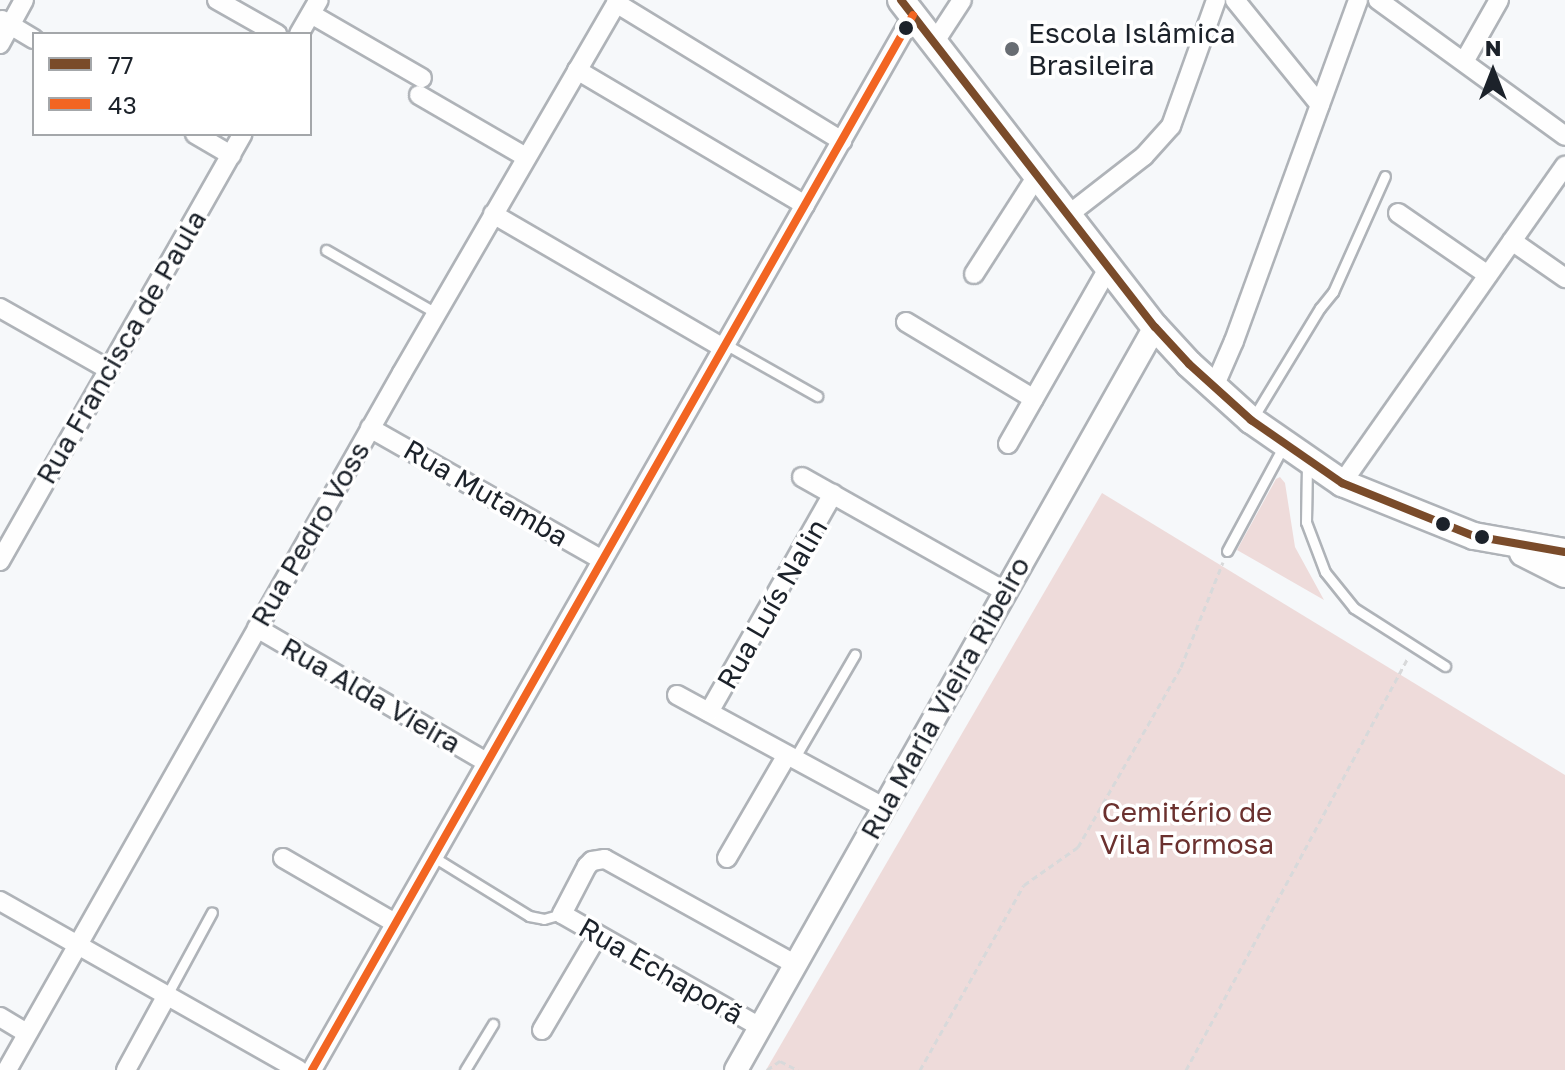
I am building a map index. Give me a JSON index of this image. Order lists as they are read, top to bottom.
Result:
{
  "streets": {
    "street": [
      "Rua Francisca de Paula",
      "Rua Mutamba",
      "Rua Pedro Voss",
      "Rua Luís Nalin",
      "Rua Alda Vieira",
      "Rua Maria Vieira Ribeiro",
      "Rua Echaporã"
    ]
  },
  "crossings": [
    ["Rua Mutamba", "Rua Pedro Voss"],
    ["Rua Pedro Voss", "Rua Alda Vieira"],
    ["Rua Maria Vieira Ribeiro", "Rua Echaporã"]
  ],
  "parks": ["Cemitério de Vila Formosa"],
  "places": ["Escola Islâmica Brasileira"],
  "lines": ["transit line 77", "transit line 43"],
  "legend": ["77", "43"],
  "north": "top"
}
